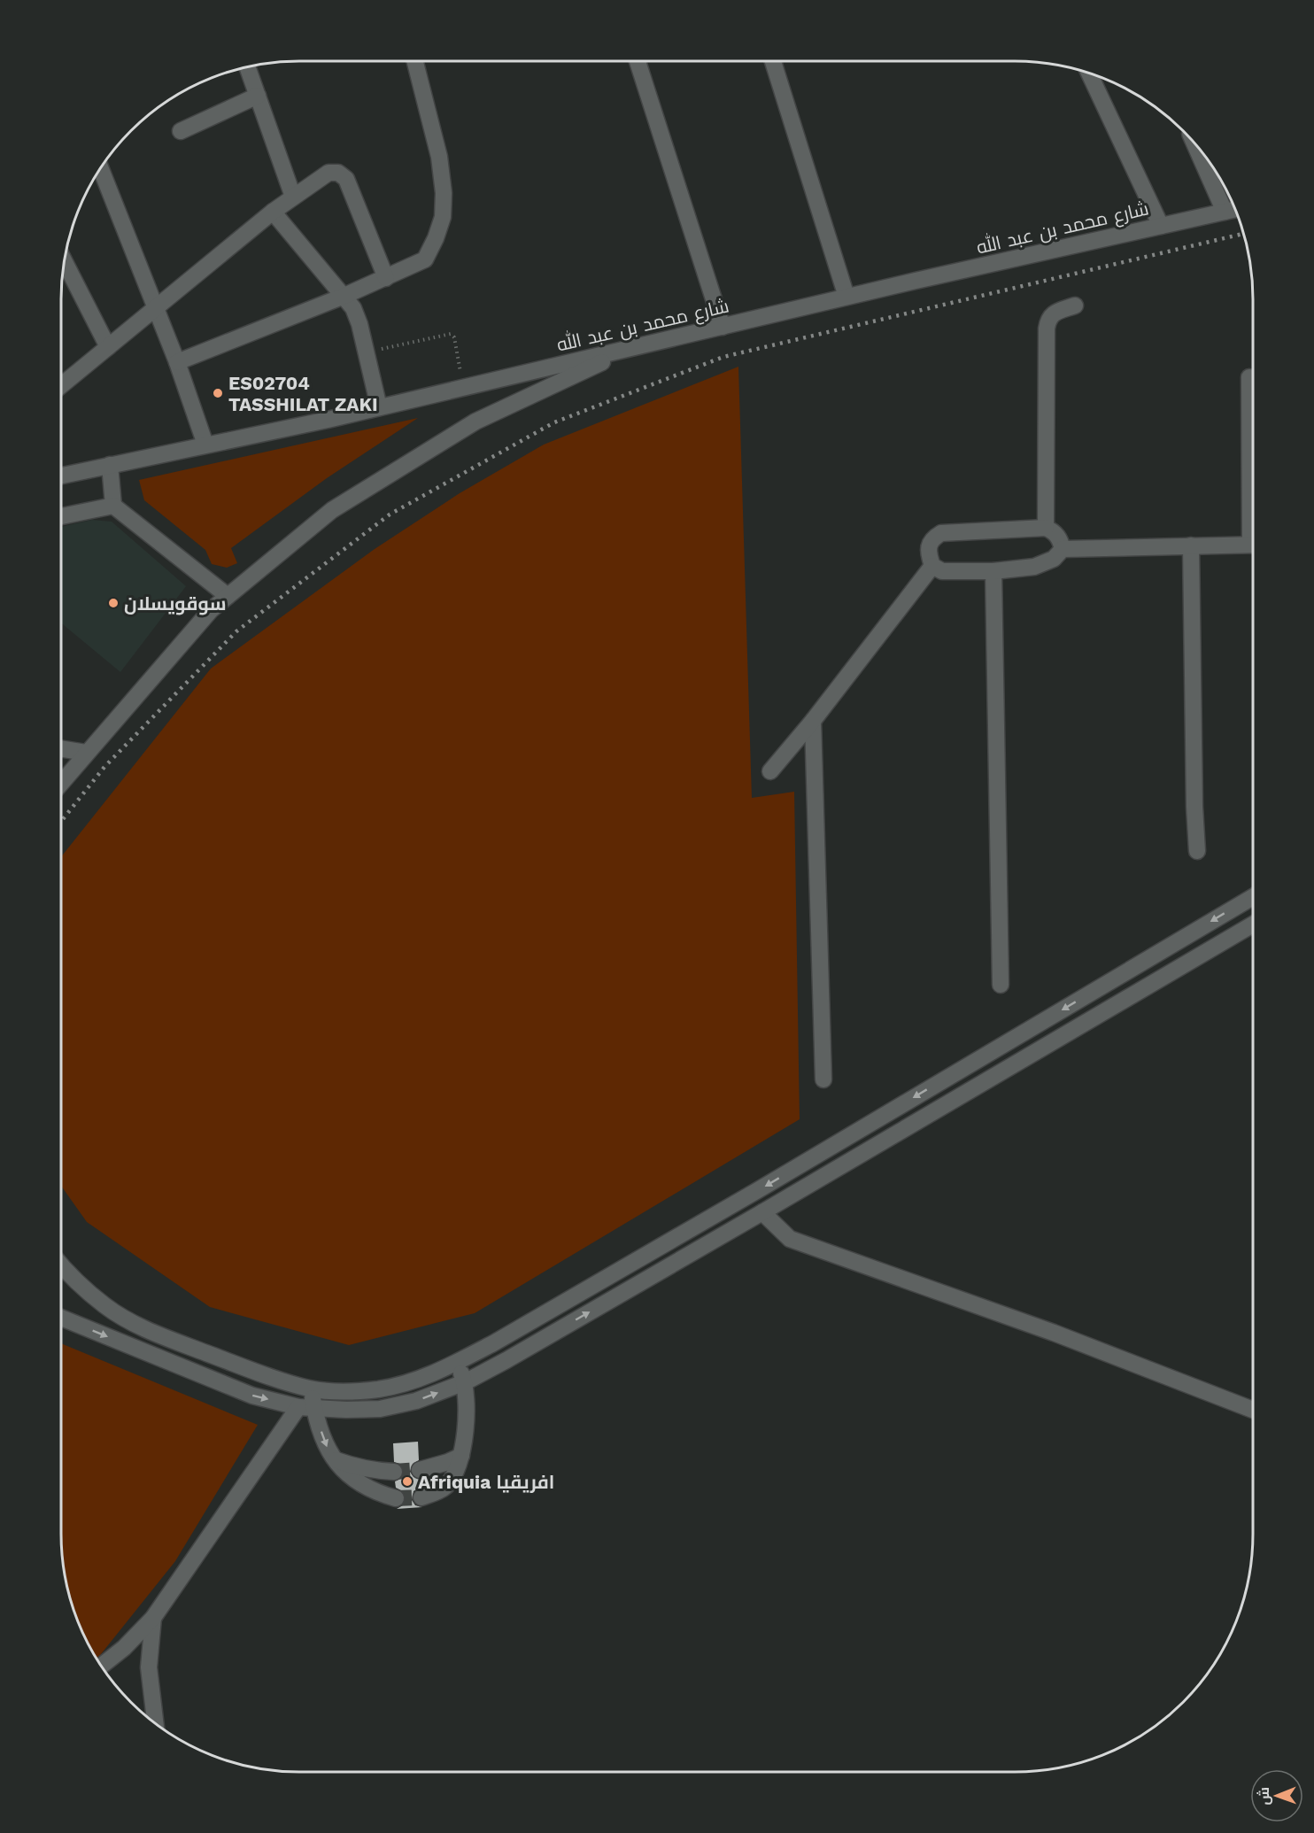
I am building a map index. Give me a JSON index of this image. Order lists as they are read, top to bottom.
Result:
{
  "streets": {
    "street": ["شارع محمد بن عبد الله"]
  },
  "places": ["ES02704 TASSHILAT ZAKI", "سوقويسلان", "Afriquia افريقيا"],
  "north": "left"
}
